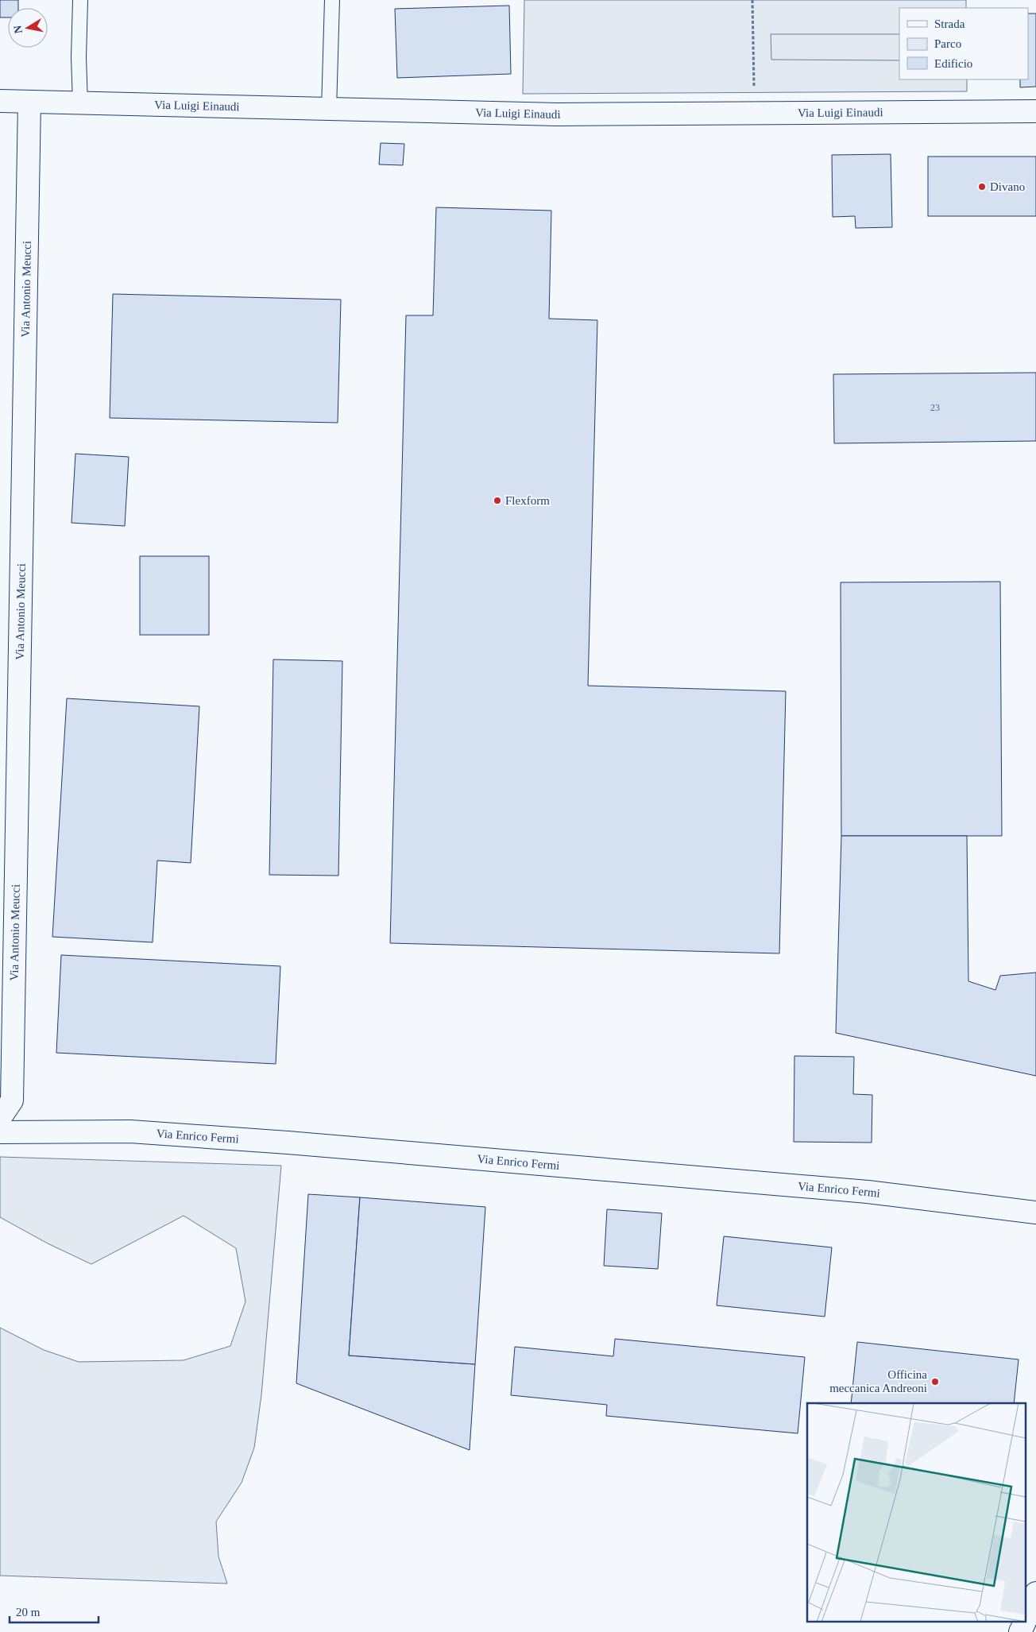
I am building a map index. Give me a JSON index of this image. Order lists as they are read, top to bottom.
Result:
{
  "streets": {
    "street": ["Via Luigi Einaudi", "Via Antonio Meucci", "Via Enrico Fermi"]
  },
  "crossings": [
    ["Via Luigi Einaudi", "Via Antonio Meucci"]
  ],
  "places": ["Divano", "Flexform", "Officina meccanica Andreoni"],
  "house_numbers": ["23"],
  "legend": ["Strada", "Parco", "Edificio"],
  "scale_bar": "20 m",
  "north": "left"
}
